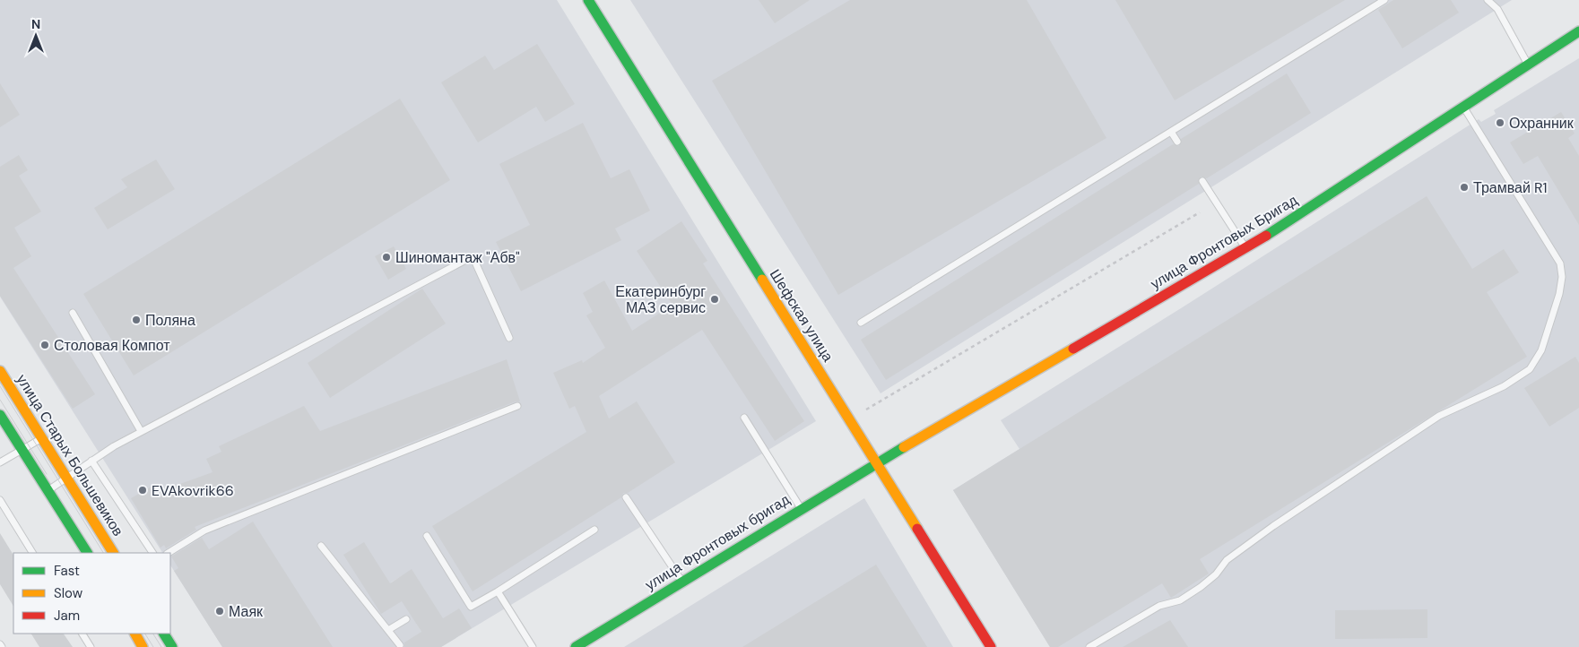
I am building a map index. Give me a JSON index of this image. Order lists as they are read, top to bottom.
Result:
{
  "streets": {
    "main road": [
      "улица Фронтовых Бригад",
      "Шефская улица",
      "улица Старых Большевиков",
      "улица Фронтовых бригад"
    ]
  },
  "crossings": [
    ["улица Фронтовых Бригад", "Шефская улица"],
    ["улица Фронтовых Бригад", "улица Фронтовых бригад"],
    ["Шефская улица", "улица Фронтовых бригад"]
  ],
  "places": [
    "Охранник",
    "Трамвай R1",
    "Шиномантаж \"Абв\"",
    "Екатеринбург МАЗ сервис",
    "Поляна",
    "Столовая Компот",
    "EVAkovrik66",
    "Маяк"
  ],
  "legend": ["Fast", "Slow", "Jam"],
  "north": "top"
}
